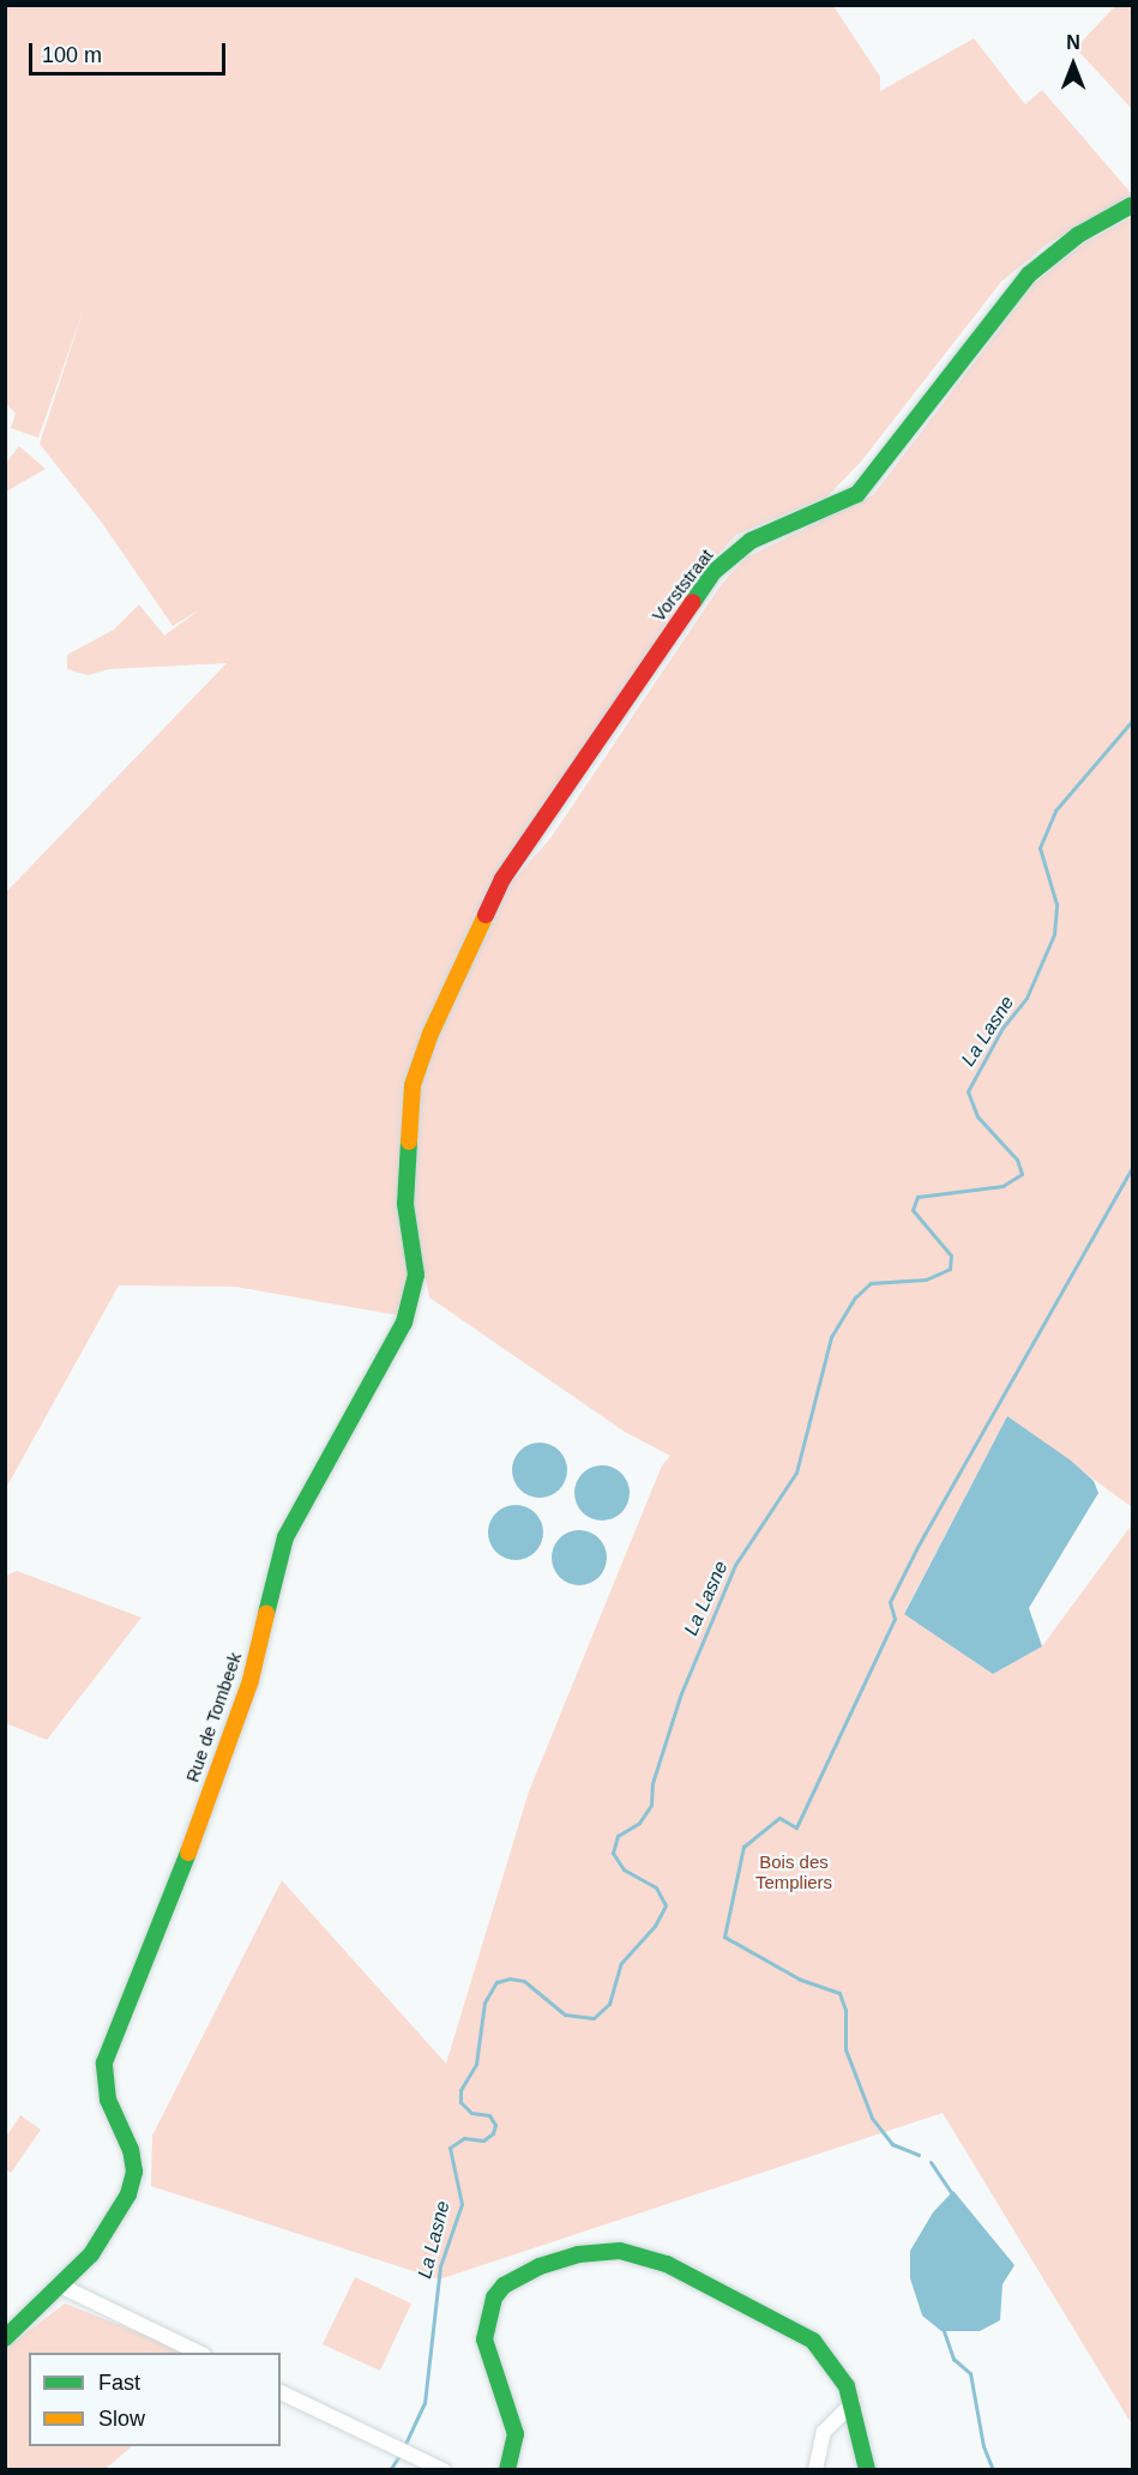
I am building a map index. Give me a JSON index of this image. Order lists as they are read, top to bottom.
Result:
{
  "streets": {
    "street": ["Vorststraat", "Rue de Tombeek"]
  },
  "crossings": [
    ["Vorststraat", "Rue de Tombeek"]
  ],
  "water": ["La Lasne"],
  "parks": ["Bois des Templiers"],
  "legend": ["Fast", "Slow"],
  "scale_bar": "100 m",
  "north": "top"
}
